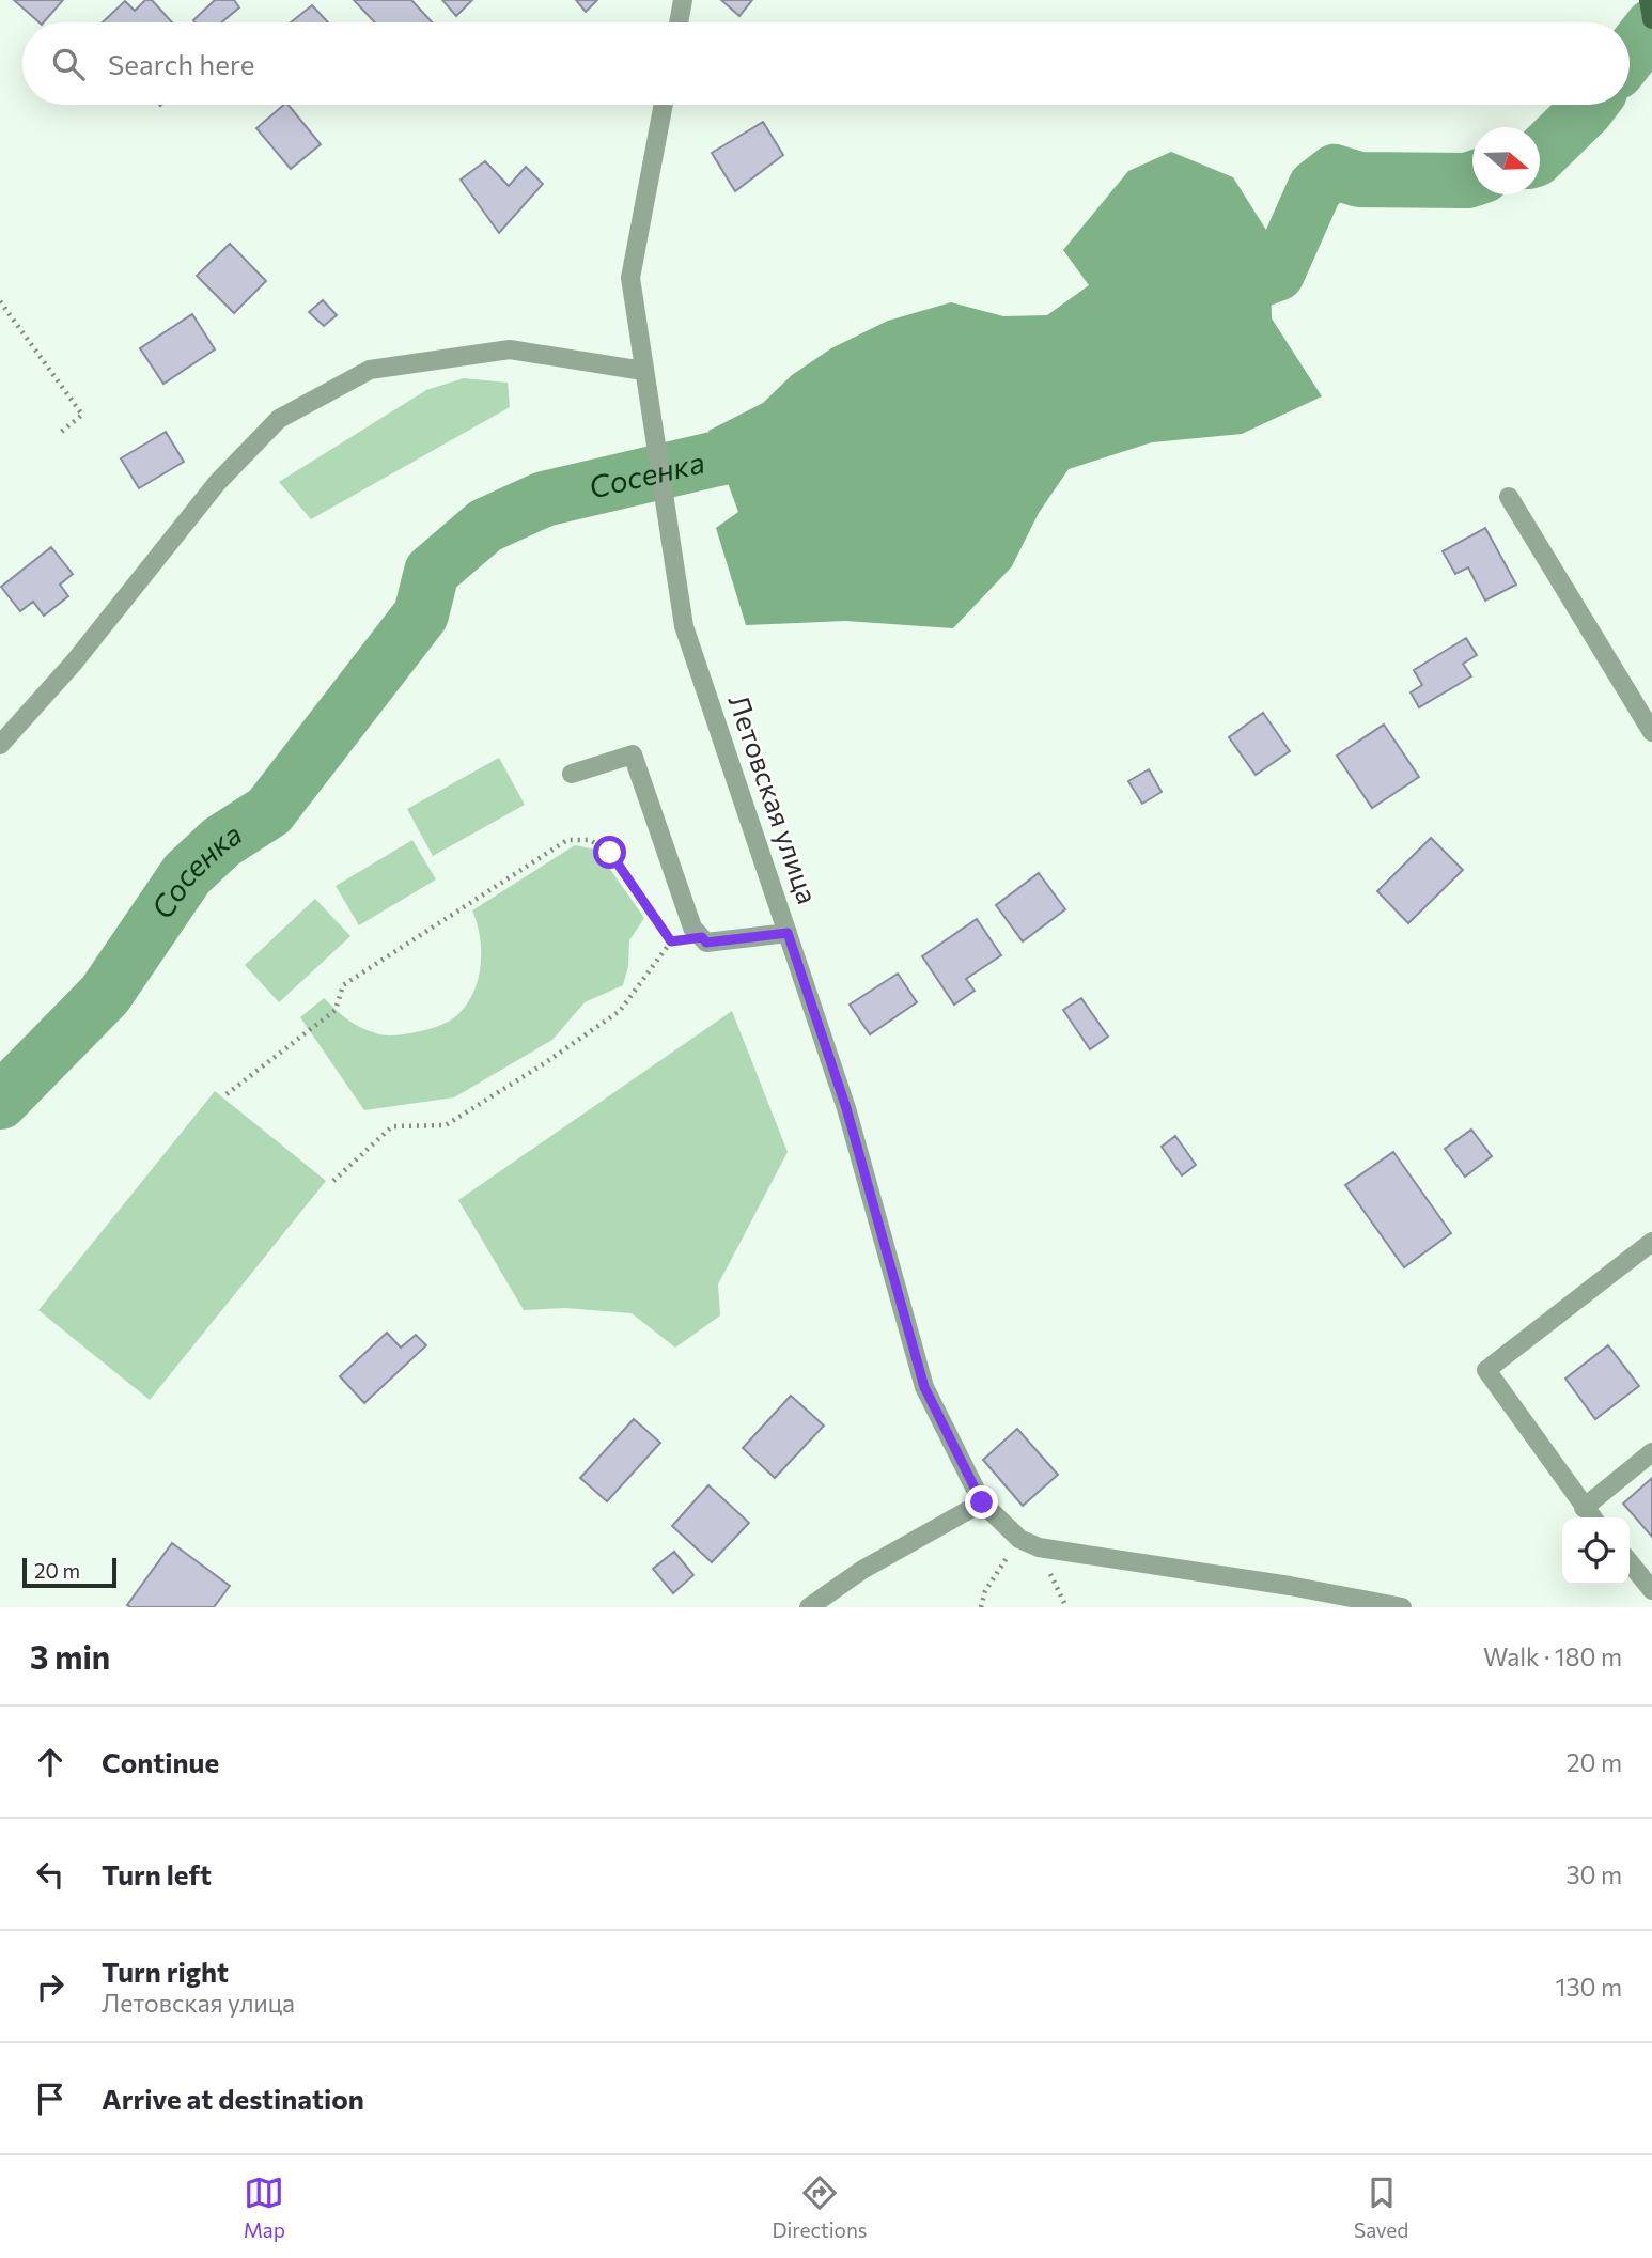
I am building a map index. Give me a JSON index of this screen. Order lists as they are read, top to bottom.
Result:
{
  "streets": {
    "street": ["Летовская улица"]
  },
  "water": ["Сосенка"],
  "scale_bar": "20 m",
  "north": "right",
  "page": {
    "search": "Search here",
    "scale": "20 m",
    "heading": ["3 min", "Walk · 180 m"],
    "list": [
      ["Continue", "20 m"],
      ["Turn left", "30 m"],
      ["Turn right", "Летовская улица", "130 m"],
      "Arrive at destination"
    ],
    "nav": ["Map", "Directions", "Saved"]
  }
}
